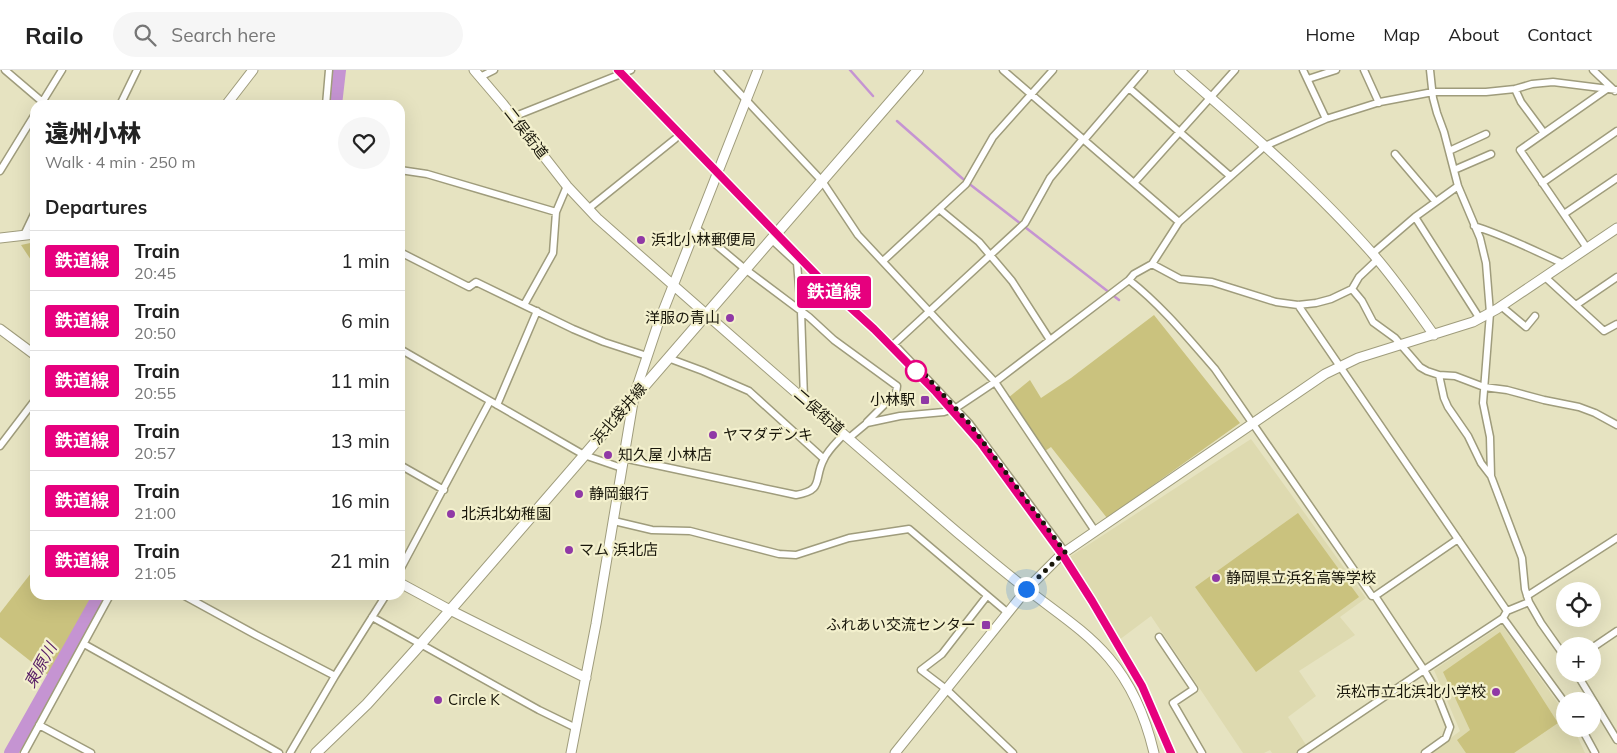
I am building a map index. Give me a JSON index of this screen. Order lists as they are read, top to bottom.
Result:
{
  "streets": {
    "main road": ["浜北袋井線"],
    "street": ["二俣街道"]
  },
  "crossings": [
    ["二俣街道", "浜北袋井線"]
  ],
  "water": ["東原川"],
  "places": {
    "other": [
      "浜北小林郵便局",
      "洋服の青山",
      "ヤマダデンキ",
      "知久屋 小林店",
      "静岡銀行",
      "北浜北幼稚園",
      "マム 浜北店",
      "静岡県立浜名高等学校",
      "浜松市立北浜北小学校",
      "Circle K"
    ],
    "transit": ["小林駅", "ふれあい交流センター"]
  },
  "page": {
    "header": "Railo",
    "search": "Search here",
    "nav": [
      "Home",
      "Map",
      "About",
      "Contact"
    ],
    "on_map": "鉄道線",
    "heading": [
      ["遠州小林", "Walk · 4 min · 250 m"],
      "Departures"
    ],
    "list": [
      {
        "mark": "鉄道線",
        "name": "Train",
        "note": "20:45",
        "value": "1 min"
      },
      {
        "mark": "鉄道線",
        "name": "Train",
        "note": "20:50",
        "value": "6 min"
      },
      {
        "mark": "鉄道線",
        "name": "Train",
        "note": "20:55",
        "value": "11 min"
      },
      {
        "mark": "鉄道線",
        "name": "Train",
        "note": "20:57",
        "value": "13 min"
      },
      {
        "mark": "鉄道線",
        "name": "Train",
        "note": "21:00",
        "value": "16 min"
      },
      {
        "mark": "鉄道線",
        "name": "Train",
        "note": "21:05",
        "value": "21 min"
      }
    ],
    "map_buttons": ["+", "−"]
  }
}
